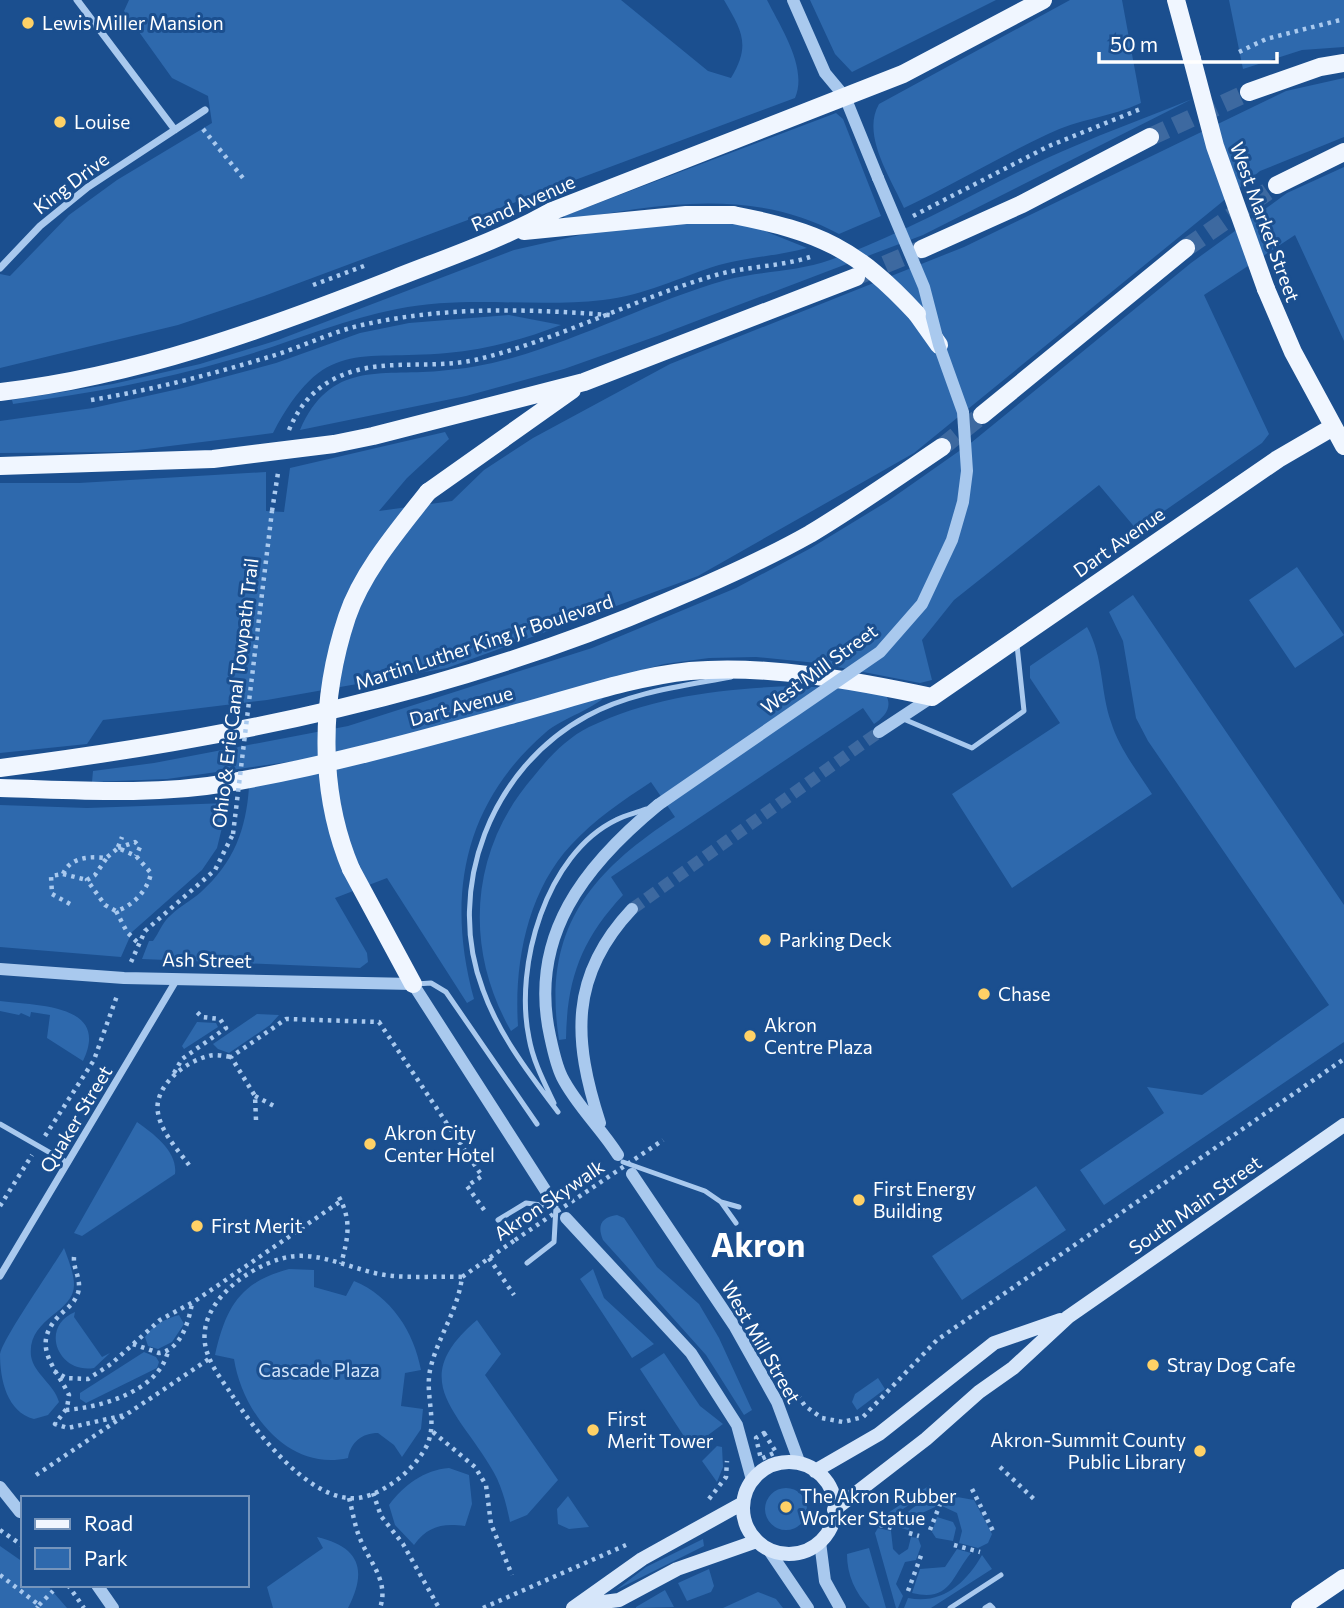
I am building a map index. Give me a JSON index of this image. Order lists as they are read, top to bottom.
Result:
{
  "streets": {
    "main road": [
      "Rand Avenue",
      "West Market Street",
      "Dart Avenue",
      "Martin Luther King Jr Boulevard",
      "South Main Street"
    ],
    "street": [
      "King Drive",
      "West Mill Street",
      "Ash Street",
      "Quaker Street"
    ],
    "path": ["Ohio & Erie Canal Towpath Trail", "Akron Skywalk"]
  },
  "crossings": [
    ["Rand Avenue", "West Mill Street"],
    ["West Market Street", "Dart Avenue"],
    ["West Mill Street", "South Main Street"],
    ["Ash Street", "Quaker Street"]
  ],
  "districts": ["Akron"],
  "parks": ["Cascade Plaza"],
  "places": [
    "Lewis Miller Mansion",
    "Louise",
    "Parking Deck",
    "Chase",
    "Akron Centre Plaza",
    "Akron City Center Hotel",
    "First Energy Building",
    "First Merit",
    "Stray Dog Cafe",
    "First Merit Tower",
    "Akron-Summit County Public Library",
    "The Akron Rubber Worker Statue"
  ],
  "legend": ["Road", "Park"],
  "scale_bar": "50 m"
}
